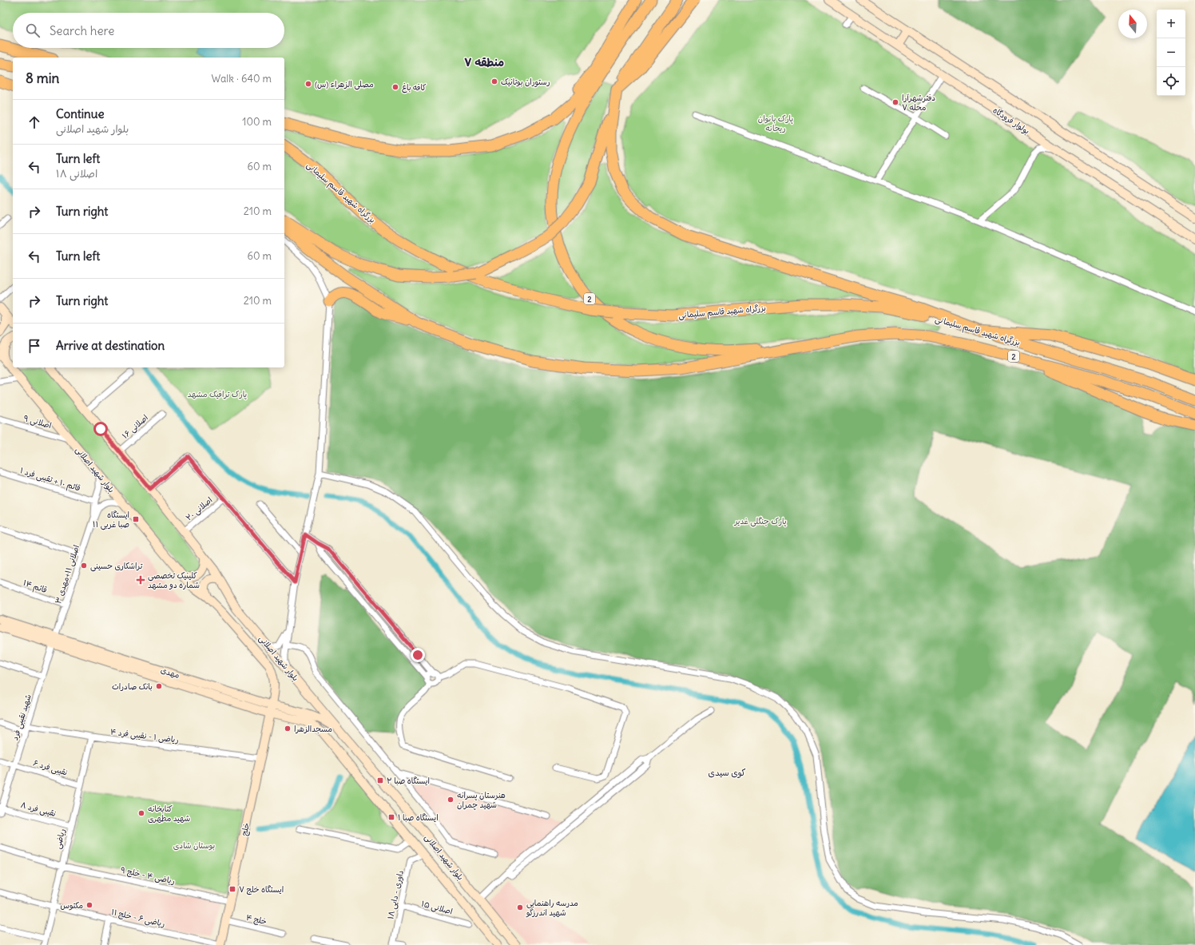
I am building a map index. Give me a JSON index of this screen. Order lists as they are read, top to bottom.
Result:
{
  "streets": {
    "highway": ["بزرگراه شهید قاسم سلیمانی", "2"],
    "main road": [
      "بولوار فرودگاه",
      "بلوار شهید اصلانی",
      "مهدی",
      "خلج"
    ],
    "street": [
      "اصلانی ۹",
      "اصلانی ۱۶",
      "قائم ۱۰ + تقیبی فرد ۱",
      "اصلانی ۲۰",
      "اصلانی ۱۱+مهدی ۳",
      "قائم ۱۴",
      "شهید نقیبی فرد",
      "ریاضی ۱ - نقیبی فرد ۴",
      "نقیبی فرد ۶",
      "نقیبی فرد ۸",
      "ریاضی",
      "ریاضی ۴ - خلج ۹",
      "داوری - دایی ۱۸",
      "اصلانی ۱۵",
      "ریاضی ۶ - خلج ۱۱",
      "خلج ۴"
    ]
  },
  "crossings": [
    ["بزرگراه شهید قاسم سلیمانی", "2"],
    ["اصلانی ۹", "بلوار شهید اصلانی"],
    ["اصلانی ۱۶", "بلوار شهید اصلانی"],
    ["بلوار شهید اصلانی", "اصلانی ۲۰"],
    ["بلوار شهید اصلانی", "مهدی"],
    ["بلوار شهید اصلانی", "خلج"],
    ["بلوار شهید اصلانی", "داوری - دایی ۱۸"],
    ["اصلانی ۱۱+مهدی ۳", "قائم ۱۴"],
    ["اصلانی ۱۱+مهدی ۳", "مهدی"],
    ["اصلانی ۱۱+مهدی ۳", "شهید نقیبی فرد"],
    ["مهدی", "شهید نقیبی فرد"],
    ["مهدی", "خلج"],
    ["شهید نقیبی فرد", "ریاضی ۱ - نقیبی فرد ۴"],
    ["شهید نقیبی فرد", "نقیبی فرد ۶"],
    ["شهید نقیبی فرد", "نقیبی فرد ۸"],
    ["ریاضی ۱ - نقیبی فرد ۴", "خلج"],
    ["ریاضی ۱ - نقیبی فرد ۴", "ریاضی"],
    ["نقیبی فرد ۶", "ریاضی"],
    ["نقیبی فرد ۸", "ریاضی"],
    ["خلج", "ریاضی ۴ - خلج ۹"],
    ["خلج", "ریاضی ۶ - خلج ۱۱"],
    ["خلج", "خلج ۴"],
    ["ریاضی", "ریاضی ۴ - خلج ۹"],
    ["ریاضی", "ریاضی ۶ - خلج ۱۱"],
    ["داوری - دایی ۱۸", "اصلانی ۱۵"]
  ],
  "districts": ["منطقه ۷", "کوی سیدی"],
  "parks": [
    "پارک بانوان ریحانه",
    "پارک ترافیک مشهد",
    "پارک جنگلی غدیر",
    "بوستان شادی"
  ],
  "places": {
    "other": [
      "رستوران بوتانیک",
      "مصلی الزهراء (س)",
      "کافه باغ",
      "دفترشهرآرا محله ۷",
      "تراشکاری حسینی",
      "بانک صادرات",
      "مسجدالزهرا",
      "هنرستان پسرانه شهید چمران",
      "کتابخانه شهید مطهری",
      "مکتوس",
      "مدرسه راهنمایی شهید اندرزگو"
    ],
    "transit": [
      "ایستگاه صبا غربی ۱۱",
      "ایستگاه صبا ۲",
      "ایستگاه صبا ۱",
      "ایستگاه خلج ۷"
    ],
    "health": ["کلینیک تخصصی شمار‌ه دو مشهد"]
  },
  "north": "top",
  "page": {
    "map_buttons": ["+", "−"],
    "search": "Search here",
    "heading": ["8 min", "Walk · 640 m"],
    "list": [
      ["Continue", "بلوار شهید اصلانی", "100 m"],
      ["Turn left", "اصلانی ۱۸", "60 m"],
      ["Turn right", "210 m"],
      ["Turn left", "60 m"],
      ["Turn right", "210 m"],
      "Arrive at destination"
    ]
  }
}
